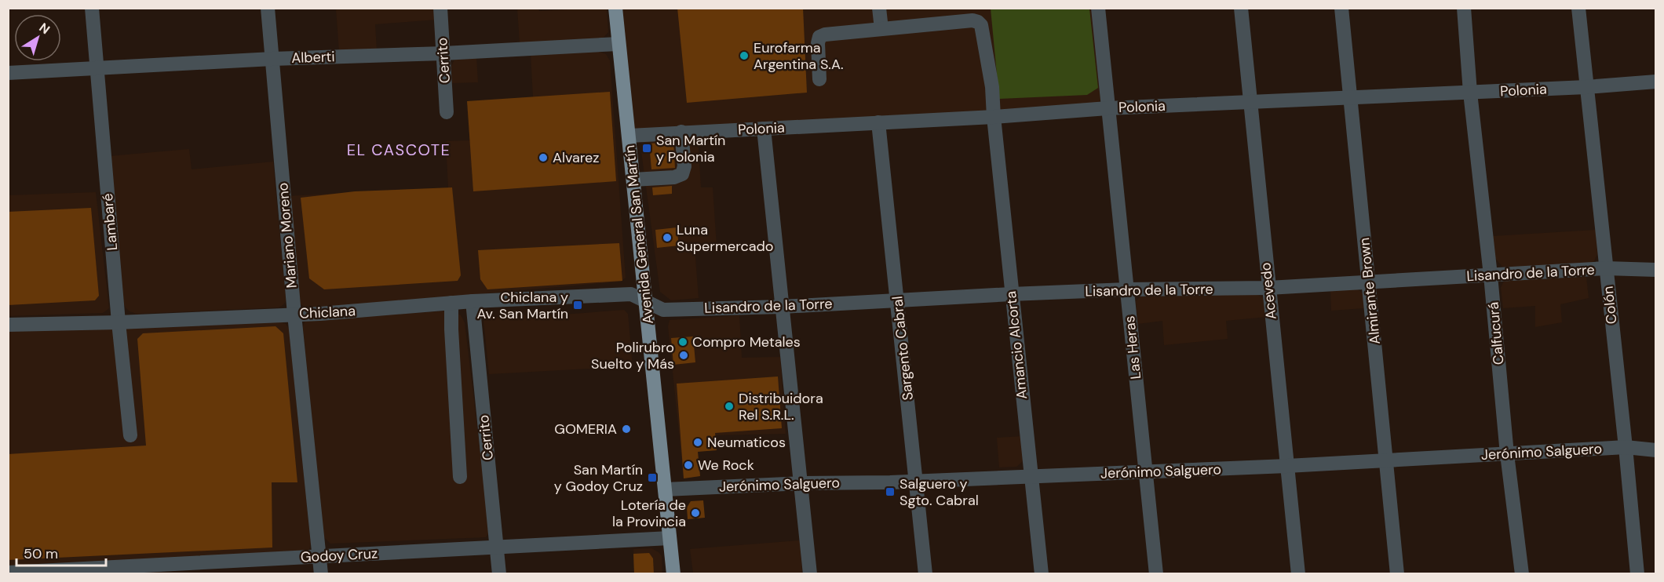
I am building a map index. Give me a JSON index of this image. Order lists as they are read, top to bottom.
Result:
{
  "streets": {
    "main road": ["Avenida General San Martín"],
    "street": [
      "Alberti",
      "Cerrito",
      "Polonia",
      "Lambaré",
      "Mariano Moreno",
      "Lisandro de la Torre",
      "Acevedo",
      "Almirante Brown",
      "Colón",
      "Chiclana",
      "Calfucurá",
      "Amancio Alcorta",
      "Las Heras",
      "Sargento Cabral",
      "Jerónimo Salguero",
      "Godoy Cruz"
    ]
  },
  "crossings": [
    ["Alberti", "Cerrito"],
    ["Alberti", "Lambaré"],
    ["Alberti", "Avenida General San Martín"],
    ["Alberti", "Mariano Moreno"],
    ["Cerrito", "Chiclana"],
    ["Cerrito", "Godoy Cruz"],
    ["Polonia", "Avenida General San Martín"],
    ["Polonia", "Acevedo"],
    ["Polonia", "Almirante Brown"],
    ["Polonia", "Colón"],
    ["Polonia", "Calfucurá"],
    ["Polonia", "Amancio Alcorta"],
    ["Polonia", "Las Heras"],
    ["Polonia", "Sargento Cabral"],
    ["Lambaré", "Chiclana"],
    ["Avenida General San Martín", "Lisandro de la Torre"],
    ["Avenida General San Martín", "Chiclana"],
    ["Avenida General San Martín", "Jerónimo Salguero"],
    ["Avenida General San Martín", "Godoy Cruz"],
    ["Mariano Moreno", "Chiclana"],
    ["Mariano Moreno", "Godoy Cruz"],
    ["Lisandro de la Torre", "Acevedo"],
    ["Lisandro de la Torre", "Almirante Brown"],
    ["Lisandro de la Torre", "Colón"],
    ["Lisandro de la Torre", "Chiclana"],
    ["Lisandro de la Torre", "Calfucurá"],
    ["Lisandro de la Torre", "Amancio Alcorta"],
    ["Lisandro de la Torre", "Las Heras"],
    ["Lisandro de la Torre", "Sargento Cabral"],
    ["Acevedo", "Jerónimo Salguero"],
    ["Almirante Brown", "Jerónimo Salguero"],
    ["Colón", "Jerónimo Salguero"],
    ["Calfucurá", "Jerónimo Salguero"],
    ["Amancio Alcorta", "Jerónimo Salguero"],
    ["Las Heras", "Jerónimo Salguero"],
    ["Sargento Cabral", "Jerónimo Salguero"]
  ],
  "districts": ["EL CASCOTE"],
  "places": {
    "other": [
      "Eurofarma Argentina S.A.",
      "Alvarez",
      "Luna Supermercado",
      "Compro Metales",
      "Polirubro Suelto y Más",
      "Distribuidora Rel S.R.L.",
      "GOMERIA",
      "Neumaticos",
      "We Rock",
      "Lotería de la Provincia"
    ],
    "transit": [
      "San Martín y Polonia",
      "Chiclana y Av. San Martín",
      "San Martín y Godoy Cruz",
      "Salguero y Sgto. Cabral"
    ]
  },
  "scale_bar": "50 m",
  "north": "top right"
}
